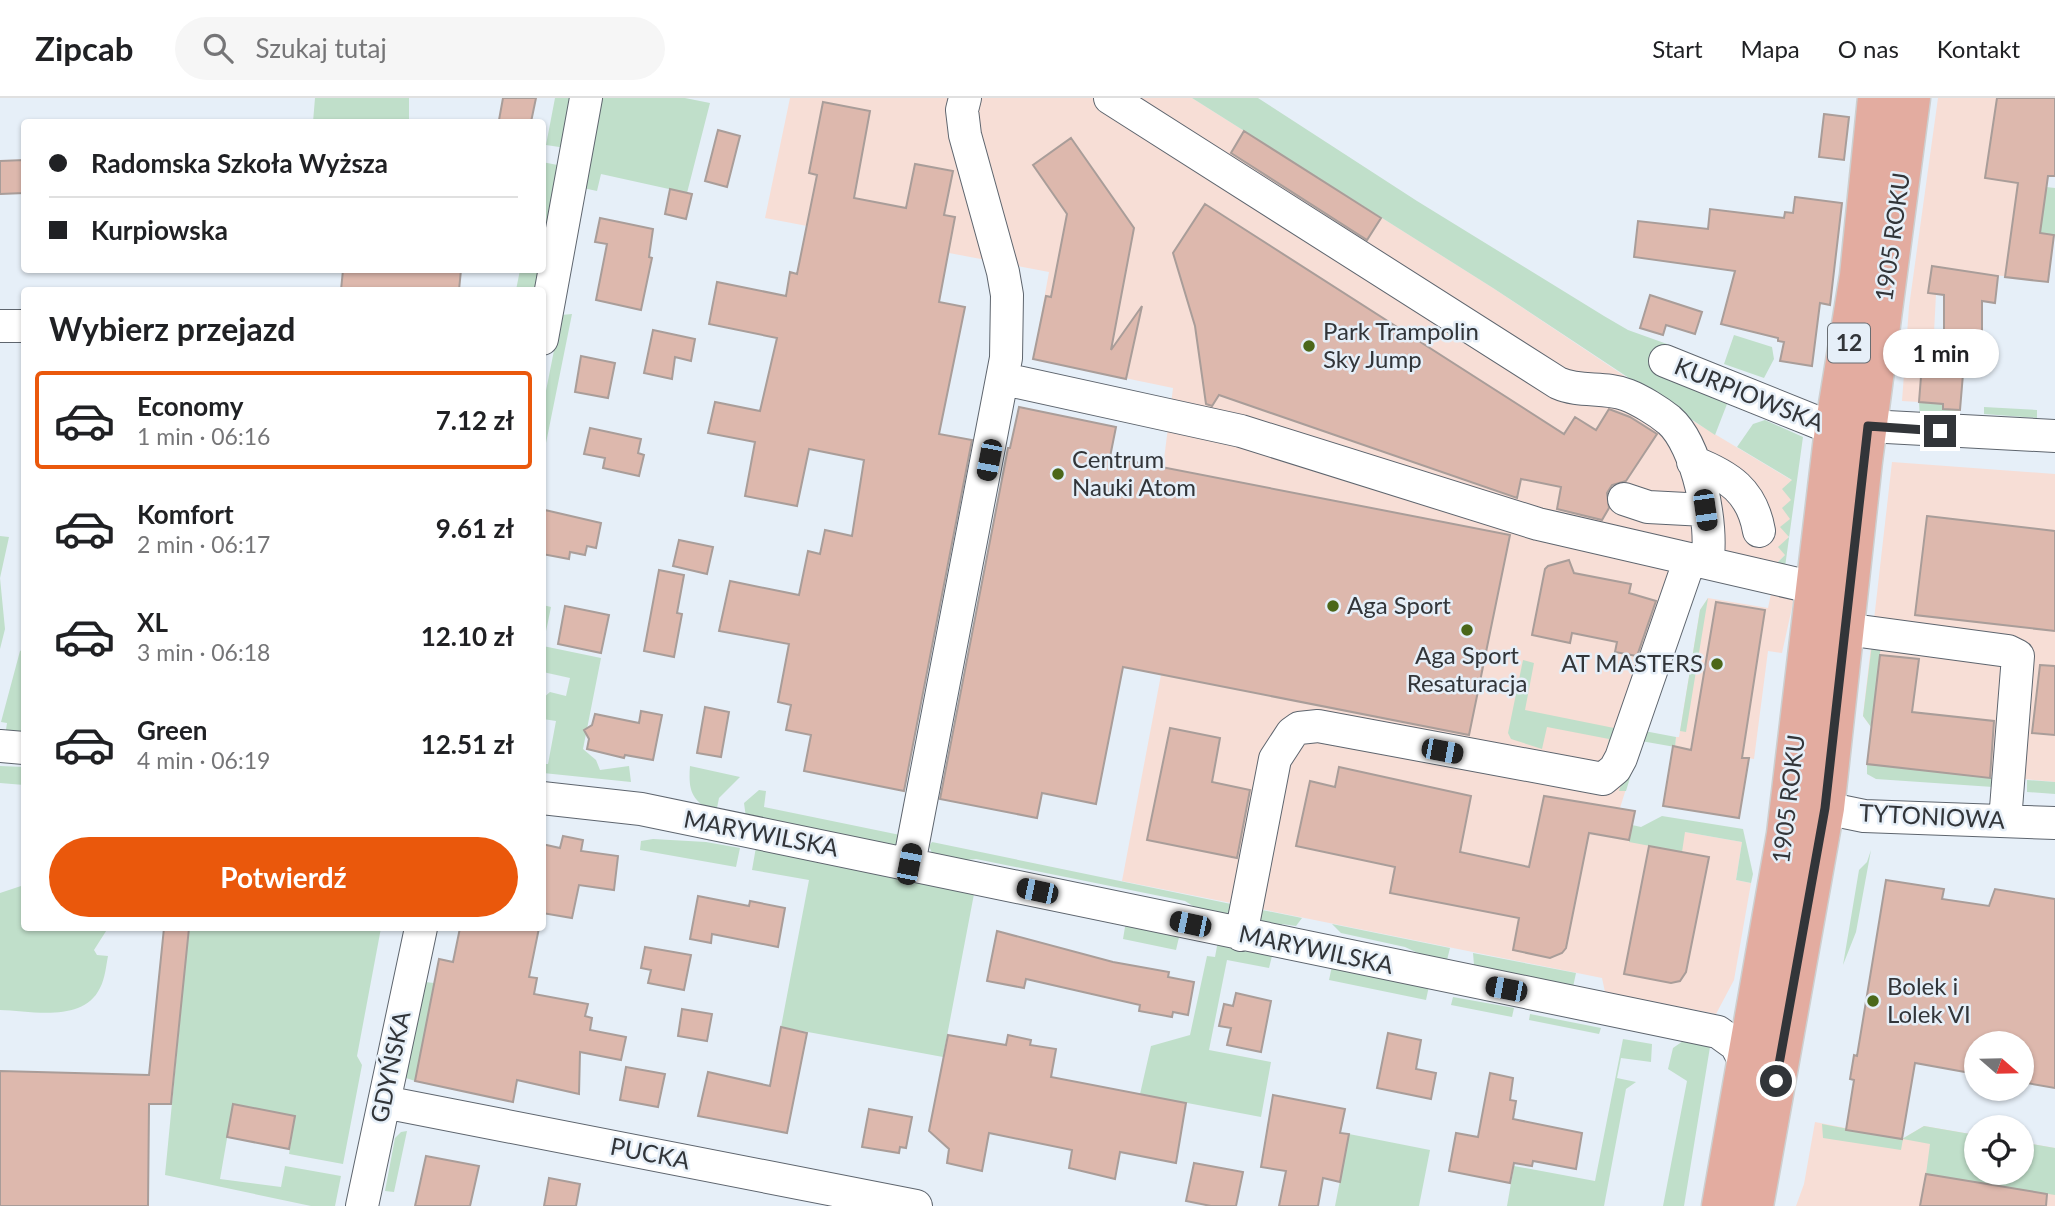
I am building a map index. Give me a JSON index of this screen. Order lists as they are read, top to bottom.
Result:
{
  "streets": {
    "main road": ["1905 ROKU", "12"],
    "street": [
      "KURPIOWSKA",
      "TYTONIOWA",
      "MARYWILSKA",
      "GDYŃSKA",
      "PUCKA"
    ]
  },
  "crossings": [
    ["1905 ROKU", "KURPIOWSKA"],
    ["1905 ROKU", "TYTONIOWA"],
    ["GDYŃSKA", "PUCKA"]
  ],
  "places": [
    "Park Trampolin Sky Jump",
    "Centrum Nauki Atom",
    "Aga Sport",
    "Aga Sport Resaturacja",
    "AT MASTERS",
    "Bolek i Lolek VI"
  ],
  "north": "right",
  "page": {
    "header": "Zipcab",
    "search": "Szukaj tutaj",
    "nav": [
      "Start",
      "Mapa",
      "O nas",
      "Kontakt"
    ],
    "banner": ["Radomska Szkoła Wyższa", "Kurpiowska"],
    "heading": "Wybierz przejazd",
    "bubble": "1 min",
    "list": [
      {
        "name": "Economy",
        "note": "1 min · 06:16",
        "value": "7.12 zł"
      },
      {
        "name": "Komfort",
        "note": "2 min · 06:17",
        "value": "9.61 zł"
      },
      {
        "name": "XL",
        "note": "3 min · 06:18",
        "value": "12.10 zł"
      },
      {
        "name": "Green",
        "note": "4 min · 06:19",
        "value": "12.51 zł"
      }
    ],
    "buttons": "Potwierdź"
  }
}
